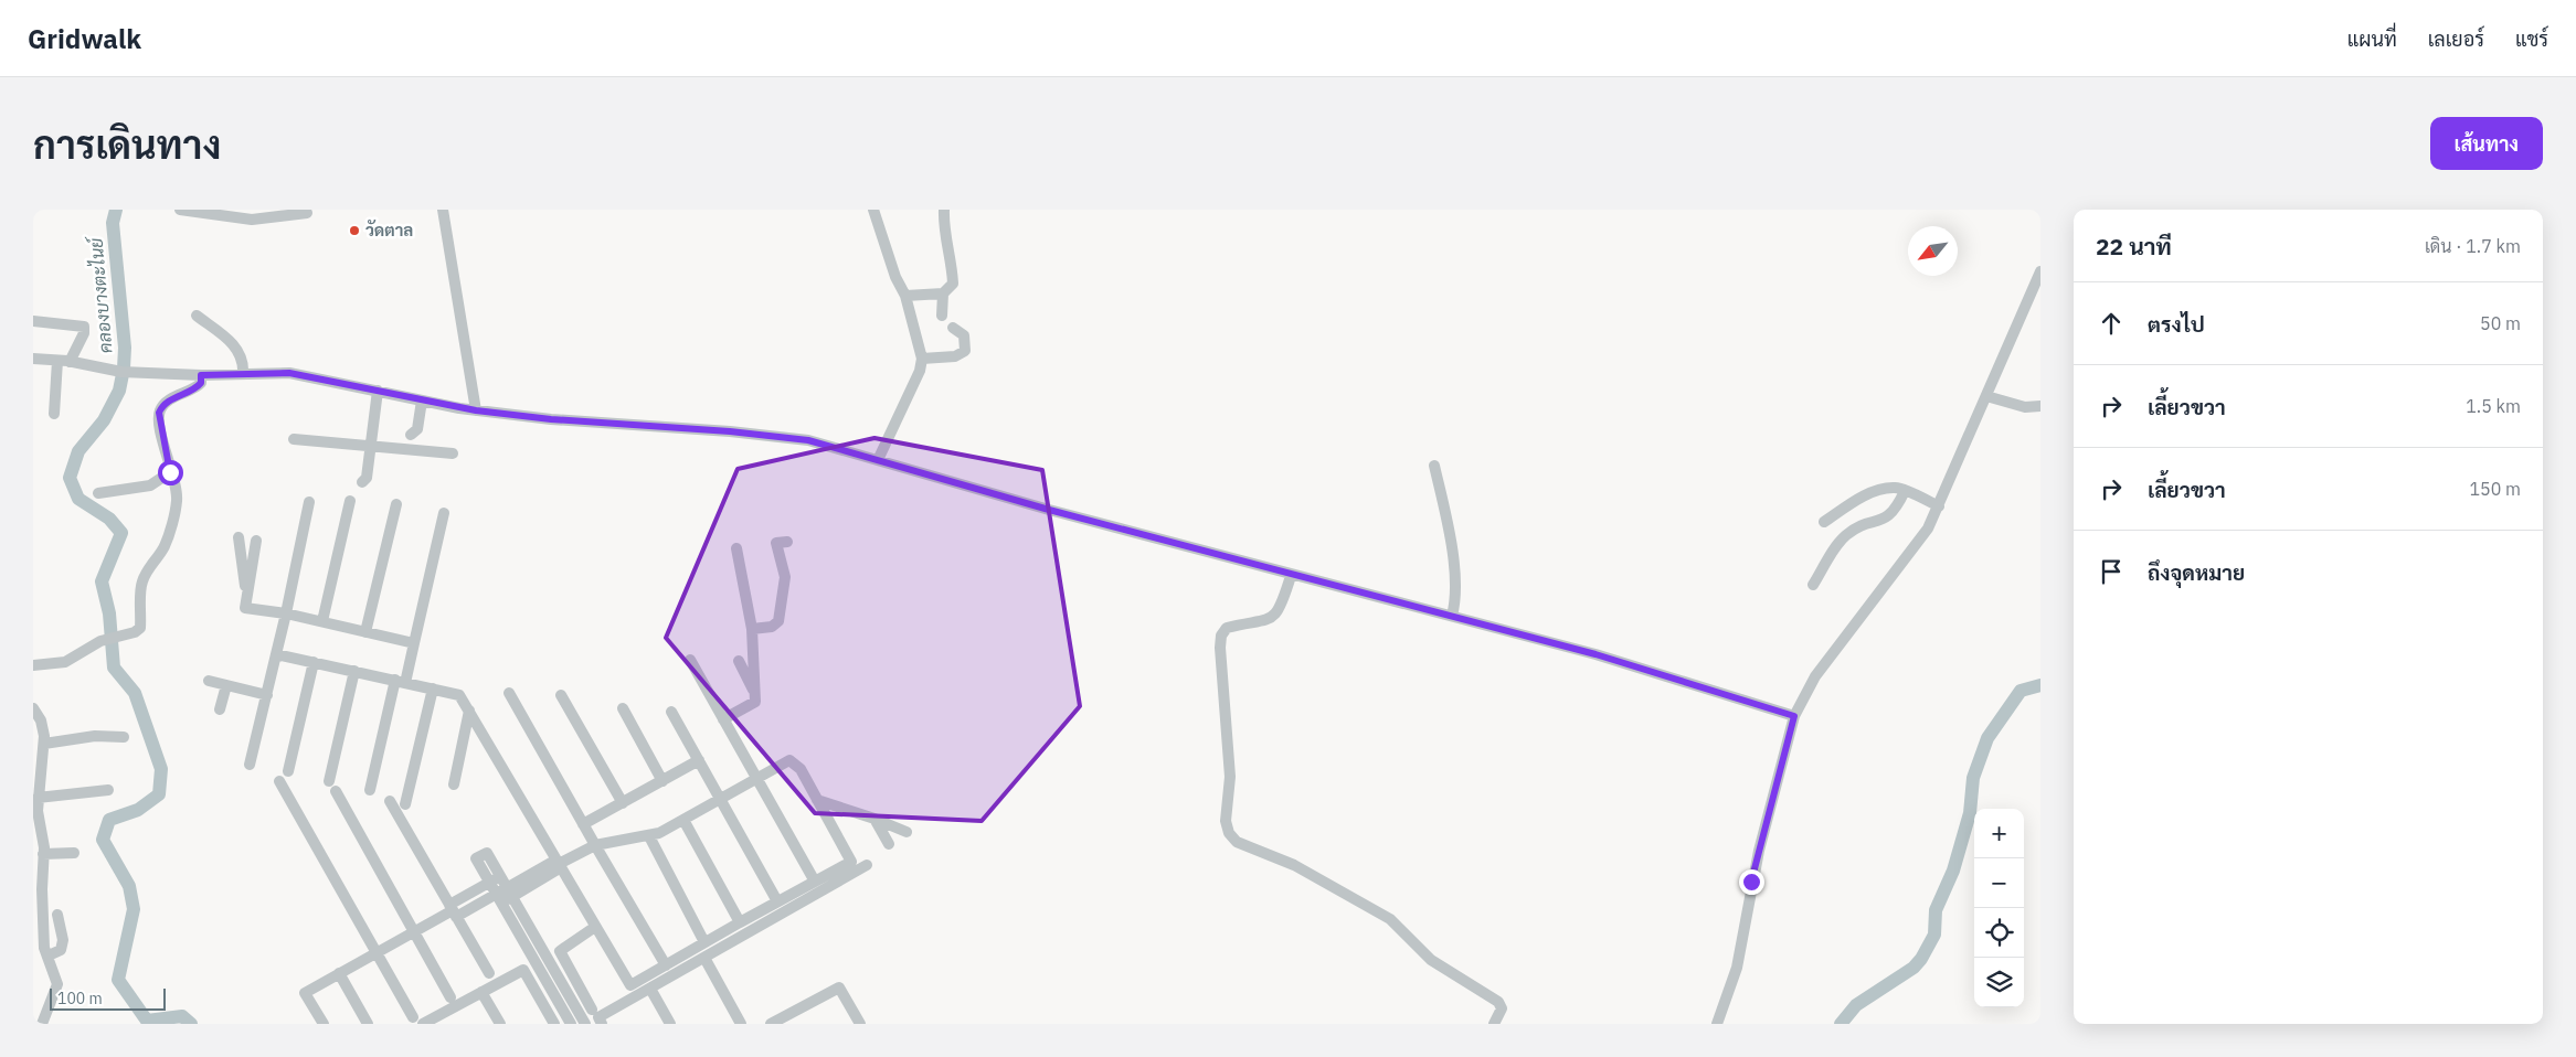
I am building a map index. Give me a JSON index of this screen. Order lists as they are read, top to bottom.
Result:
{
  "water": ["คลองบางตะไนย์"],
  "places": ["วัดตาล"],
  "scale_bar": "100 m",
  "north": "bottom left",
  "page": {
    "header": "Gridwalk",
    "nav": ["แผนที่", "เลเยอร์", "แชร์"],
    "buttons": "เส้นทาง",
    "title": "การเดินทาง",
    "heading": ["22 นาที", "เดิน · 1.7 km"],
    "list": [
      ["ตรงไป", "50 m"],
      ["เลี้ยวขวา", "1.5 km"],
      ["เลี้ยวขวา", "150 m"],
      "ถึงจุดหมาย"
    ],
    "map_buttons": ["+", "−"],
    "scale": "100 m"
  }
}
